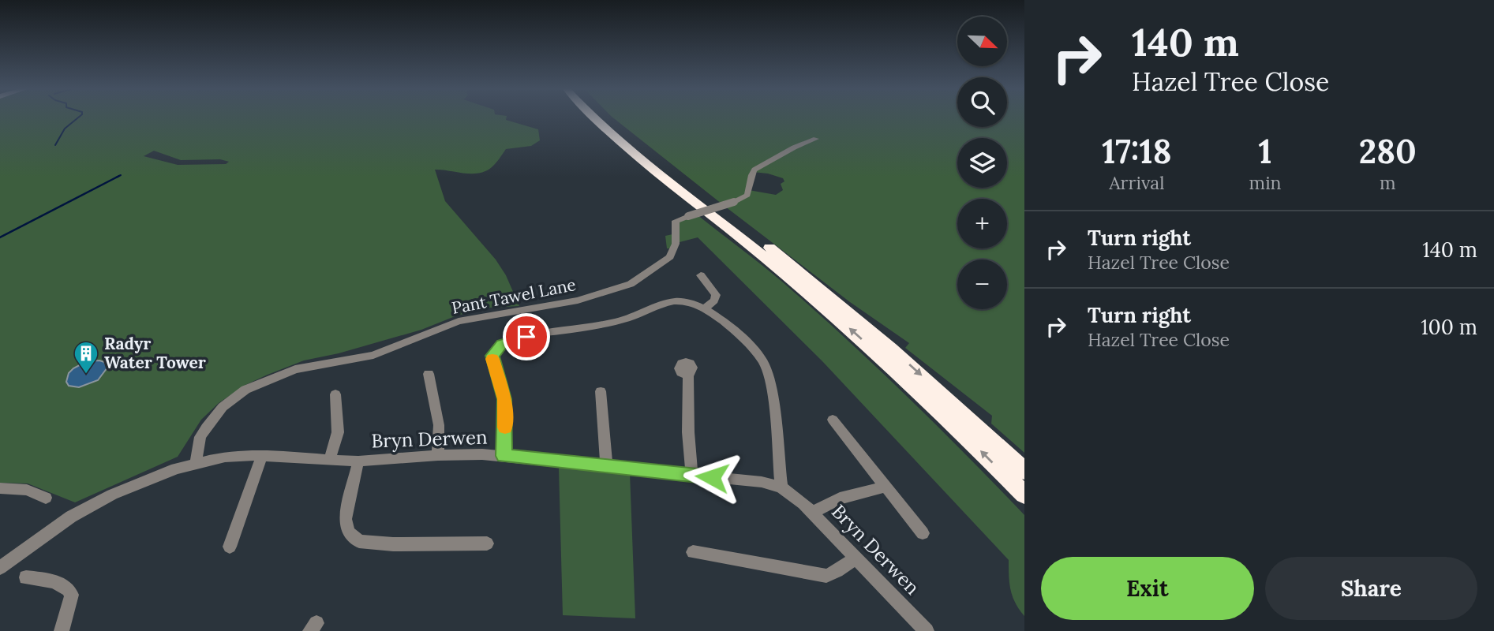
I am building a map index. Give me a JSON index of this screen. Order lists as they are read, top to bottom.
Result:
{
  "streets": {
    "street": ["Pant Tawel Lane", "Bryn Derwen"]
  },
  "crossings": [
    ["Pant Tawel Lane", "Bryn Derwen"]
  ],
  "places": {
    "building": ["Radyr Water Tower"]
  },
  "north": "bottom right",
  "page": {
    "turn": ["140 m", "Hazel Tree Close"],
    "map_buttons": ["+", "−"],
    "eta": [
      "17:18",
      "Arrival",
      "1",
      "min",
      "280",
      "m"
    ],
    "list": [
      {
        "name": "Turn right",
        "note": "Hazel Tree Close",
        "value": "140 m"
      },
      {
        "name": "Turn right",
        "note": "Hazel Tree Close",
        "value": "100 m"
      }
    ],
    "buttons": ["Exit", "Share"]
  }
}
